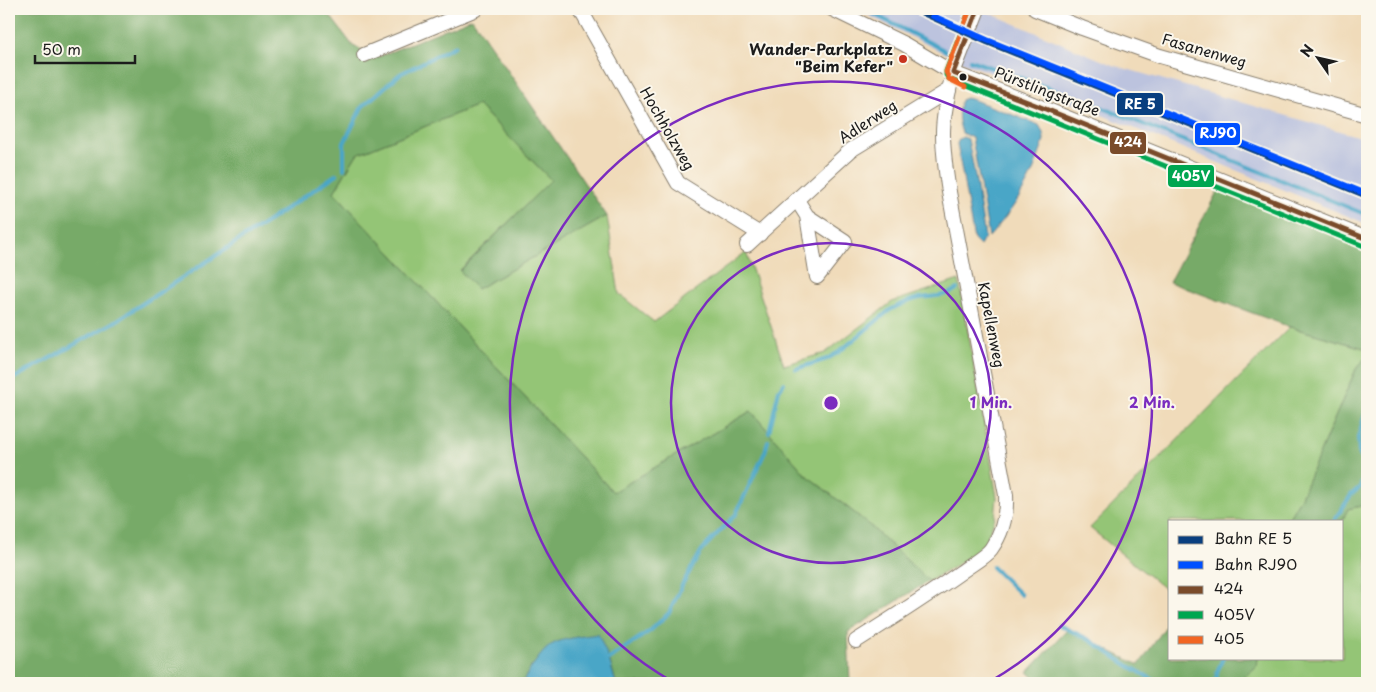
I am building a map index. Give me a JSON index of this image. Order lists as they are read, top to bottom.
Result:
{
  "streets": {
    "street": [
      "Fasanenweg",
      "Pürstlingstraße",
      "Adlerweg",
      "Hochholzweg",
      "Kapellenweg"
    ]
  },
  "crossings": [
    ["Adlerweg", "Hochholzweg"],
    ["Adlerweg", "Kapellenweg"]
  ],
  "places": ["Wander-Parkplatz \"Beim Kefer\""],
  "lines": [
    "transit line 424",
    "transit line 405V",
    "transit line 405",
    "rail line RJ90"
  ],
  "legend": [
    "Bahn RE 5",
    "Bahn RJ90",
    "424",
    "405V",
    "405"
  ],
  "scale_bar": "50 m",
  "north": "top left",
  "rings": ["1 Min.", "2 Min."]
}
